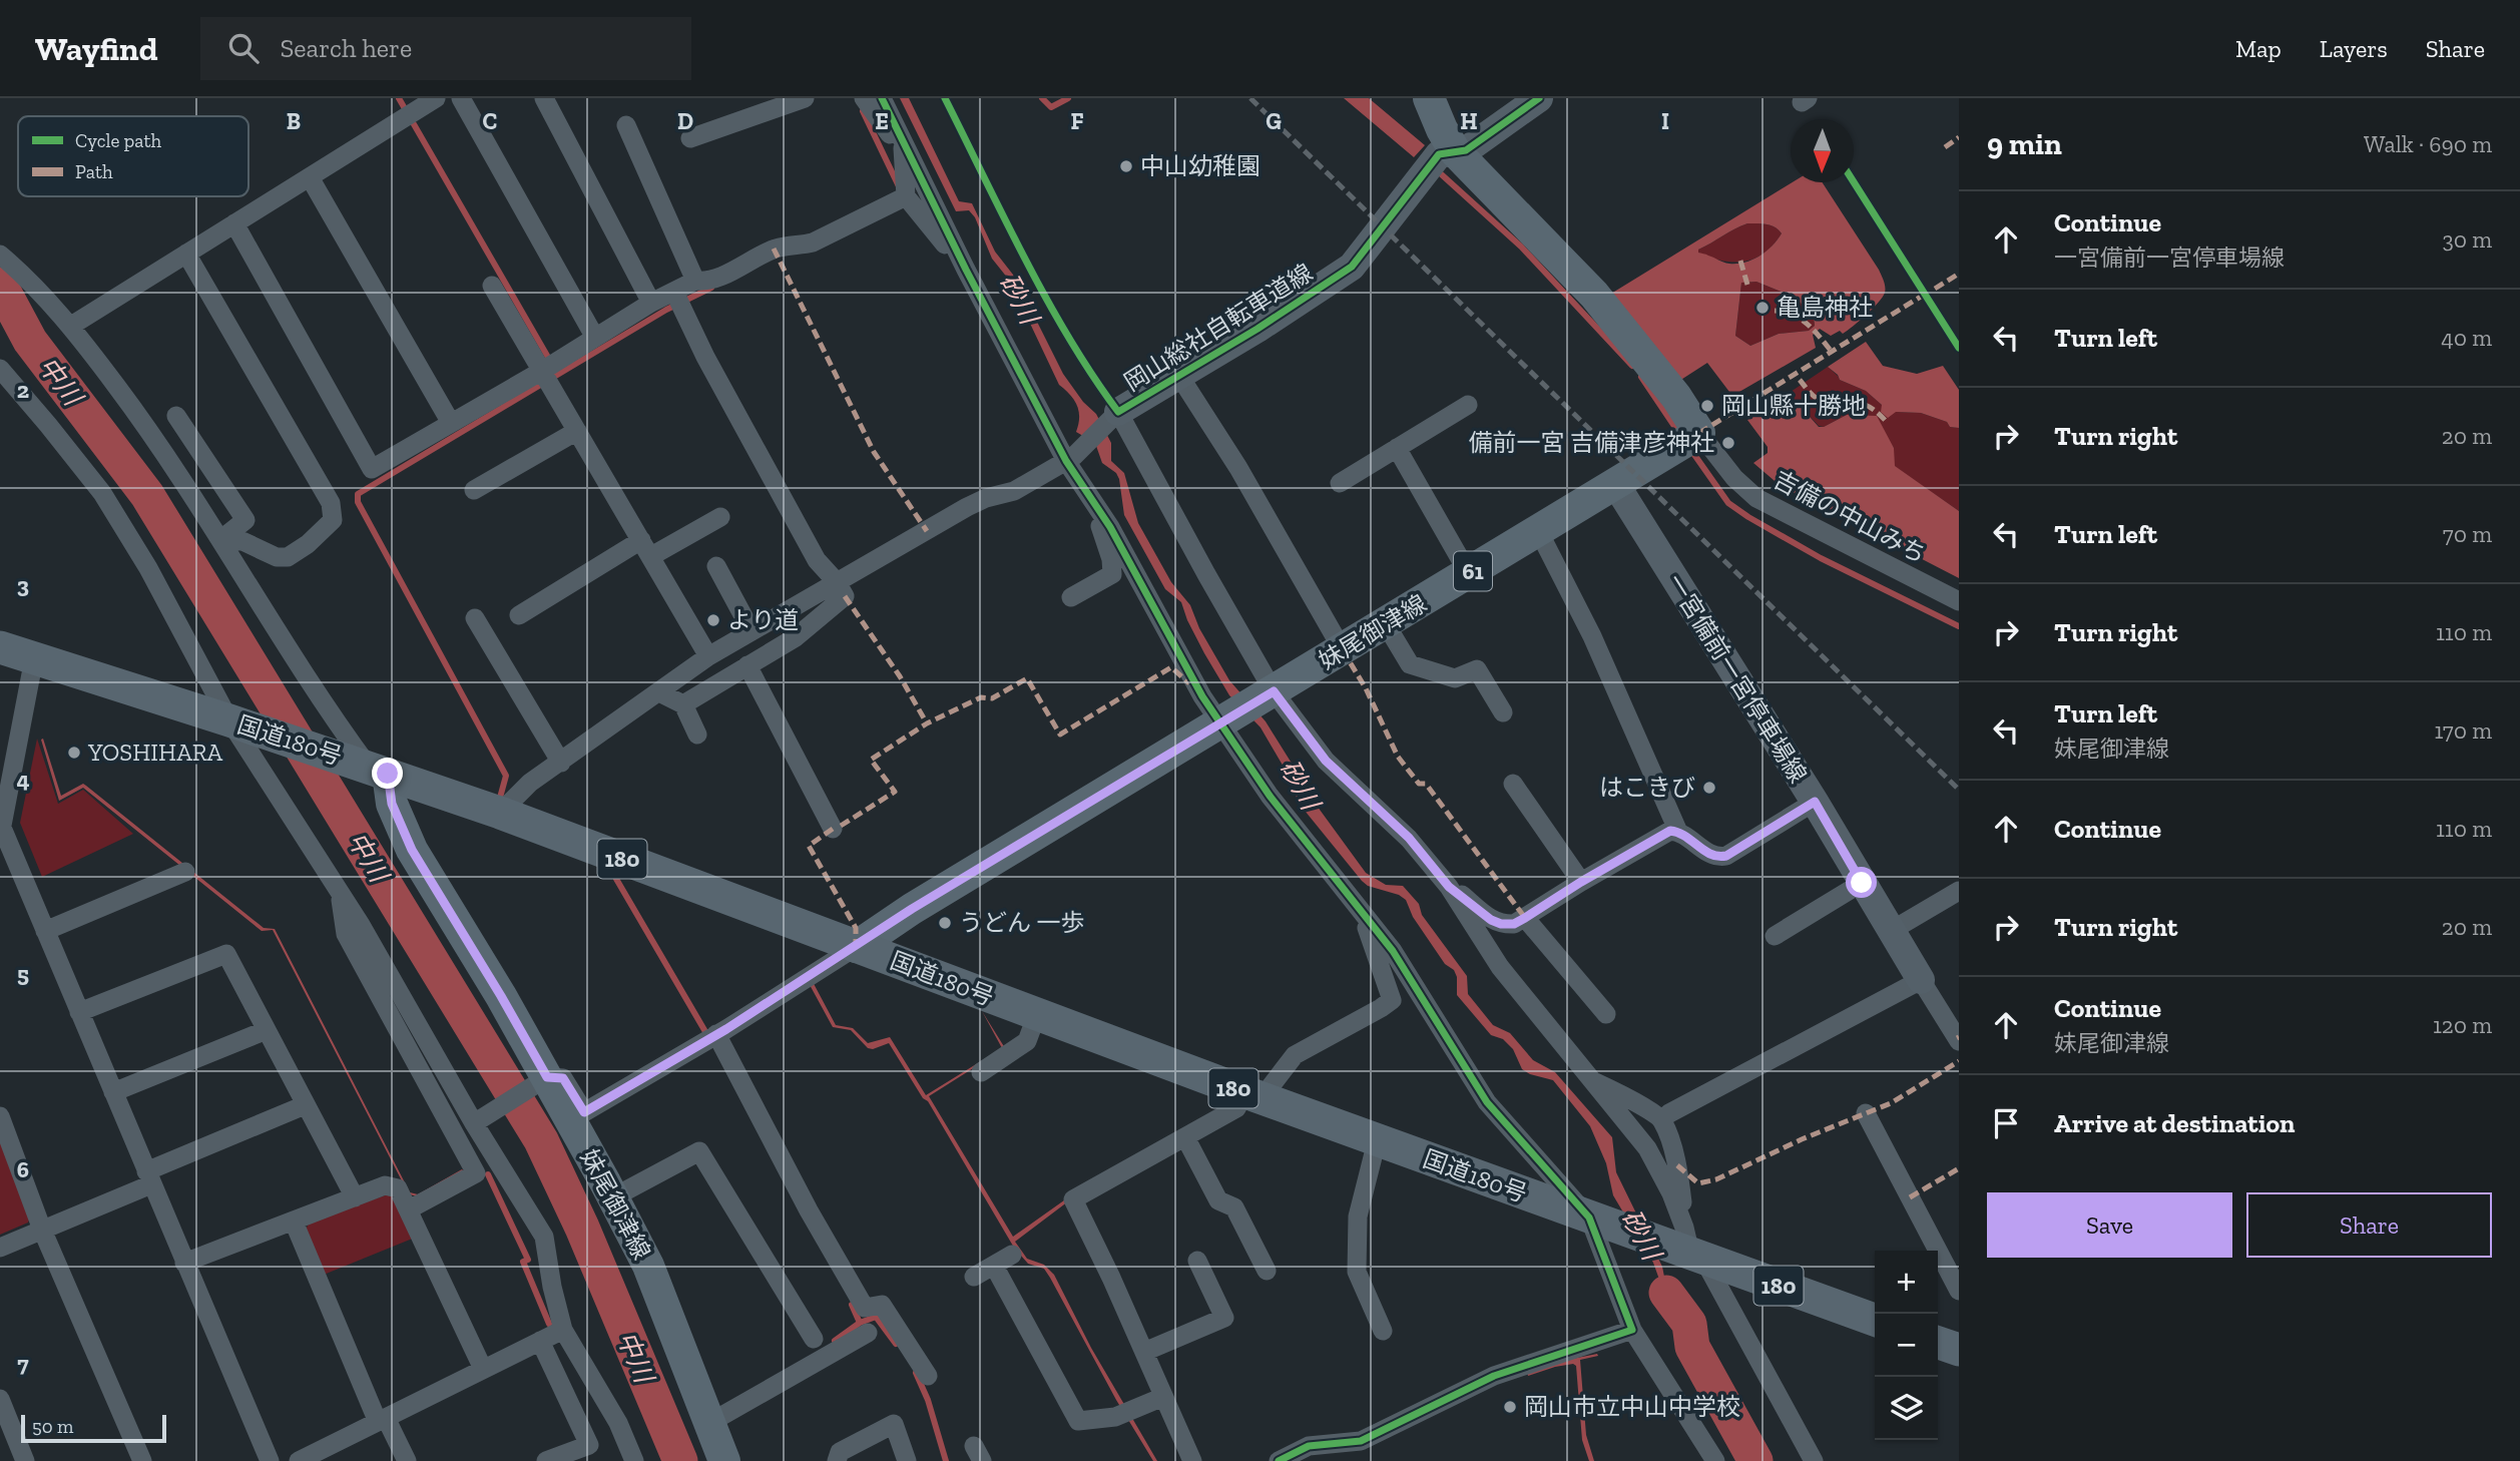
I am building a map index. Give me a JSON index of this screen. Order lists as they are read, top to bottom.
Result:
{
  "streets": {
    "highway": ["国道180号", "180"],
    "main road": [
      "岡山総社自転車道線",
      "61",
      "妹尾御津線",
      "一宮備前一宮停車場線"
    ],
    "street": ["吉備の中山みち"]
  },
  "crossings": [
    ["吉備の中山みち", "妹尾御津線"],
    ["妹尾御津線", "一宮備前一宮停車場線"],
    ["妹尾御津線", "国道180号"]
  ],
  "water": ["砂川", "中川"],
  "places": [
    "中山幼稚園",
    "亀島神社",
    "岡山縣十勝地",
    "備前一宮 吉備津彦神社",
    "より道",
    "YOSHIHARA",
    "はこきび",
    "うどん 一歩",
    "岡山市立中山中学校"
  ],
  "legend": ["Cycle path", "Path"],
  "scale_bar": "50 m",
  "north": "bottom",
  "page": {
    "header": "Wayfind",
    "search": "Search here",
    "nav": ["Map", "Layers", "Share"],
    "heading": ["9 min", "Walk · 690 m"],
    "list": [
      ["Continue", "一宮備前一宮停車場線", "30 m"],
      ["Turn left", "40 m"],
      ["Turn right", "20 m"],
      ["Turn left", "70 m"],
      ["Turn right", "110 m"],
      ["Turn left", "妹尾御津線", "170 m"],
      ["Continue", "110 m"],
      ["Turn right", "20 m"],
      ["Continue", "妹尾御津線", "120 m"],
      "Arrive at destination"
    ],
    "buttons": ["Save", "Share"],
    "map_buttons": ["+", "−"],
    "scale": "50 m"
  },
  "grid": {
    "columns": [
      "B",
      "C",
      "D",
      "E",
      "F",
      "G",
      "H",
      "I"
    ],
    "rows": [
      "2",
      "3",
      "4",
      "5",
      "6",
      "7"
    ]
  }
}
